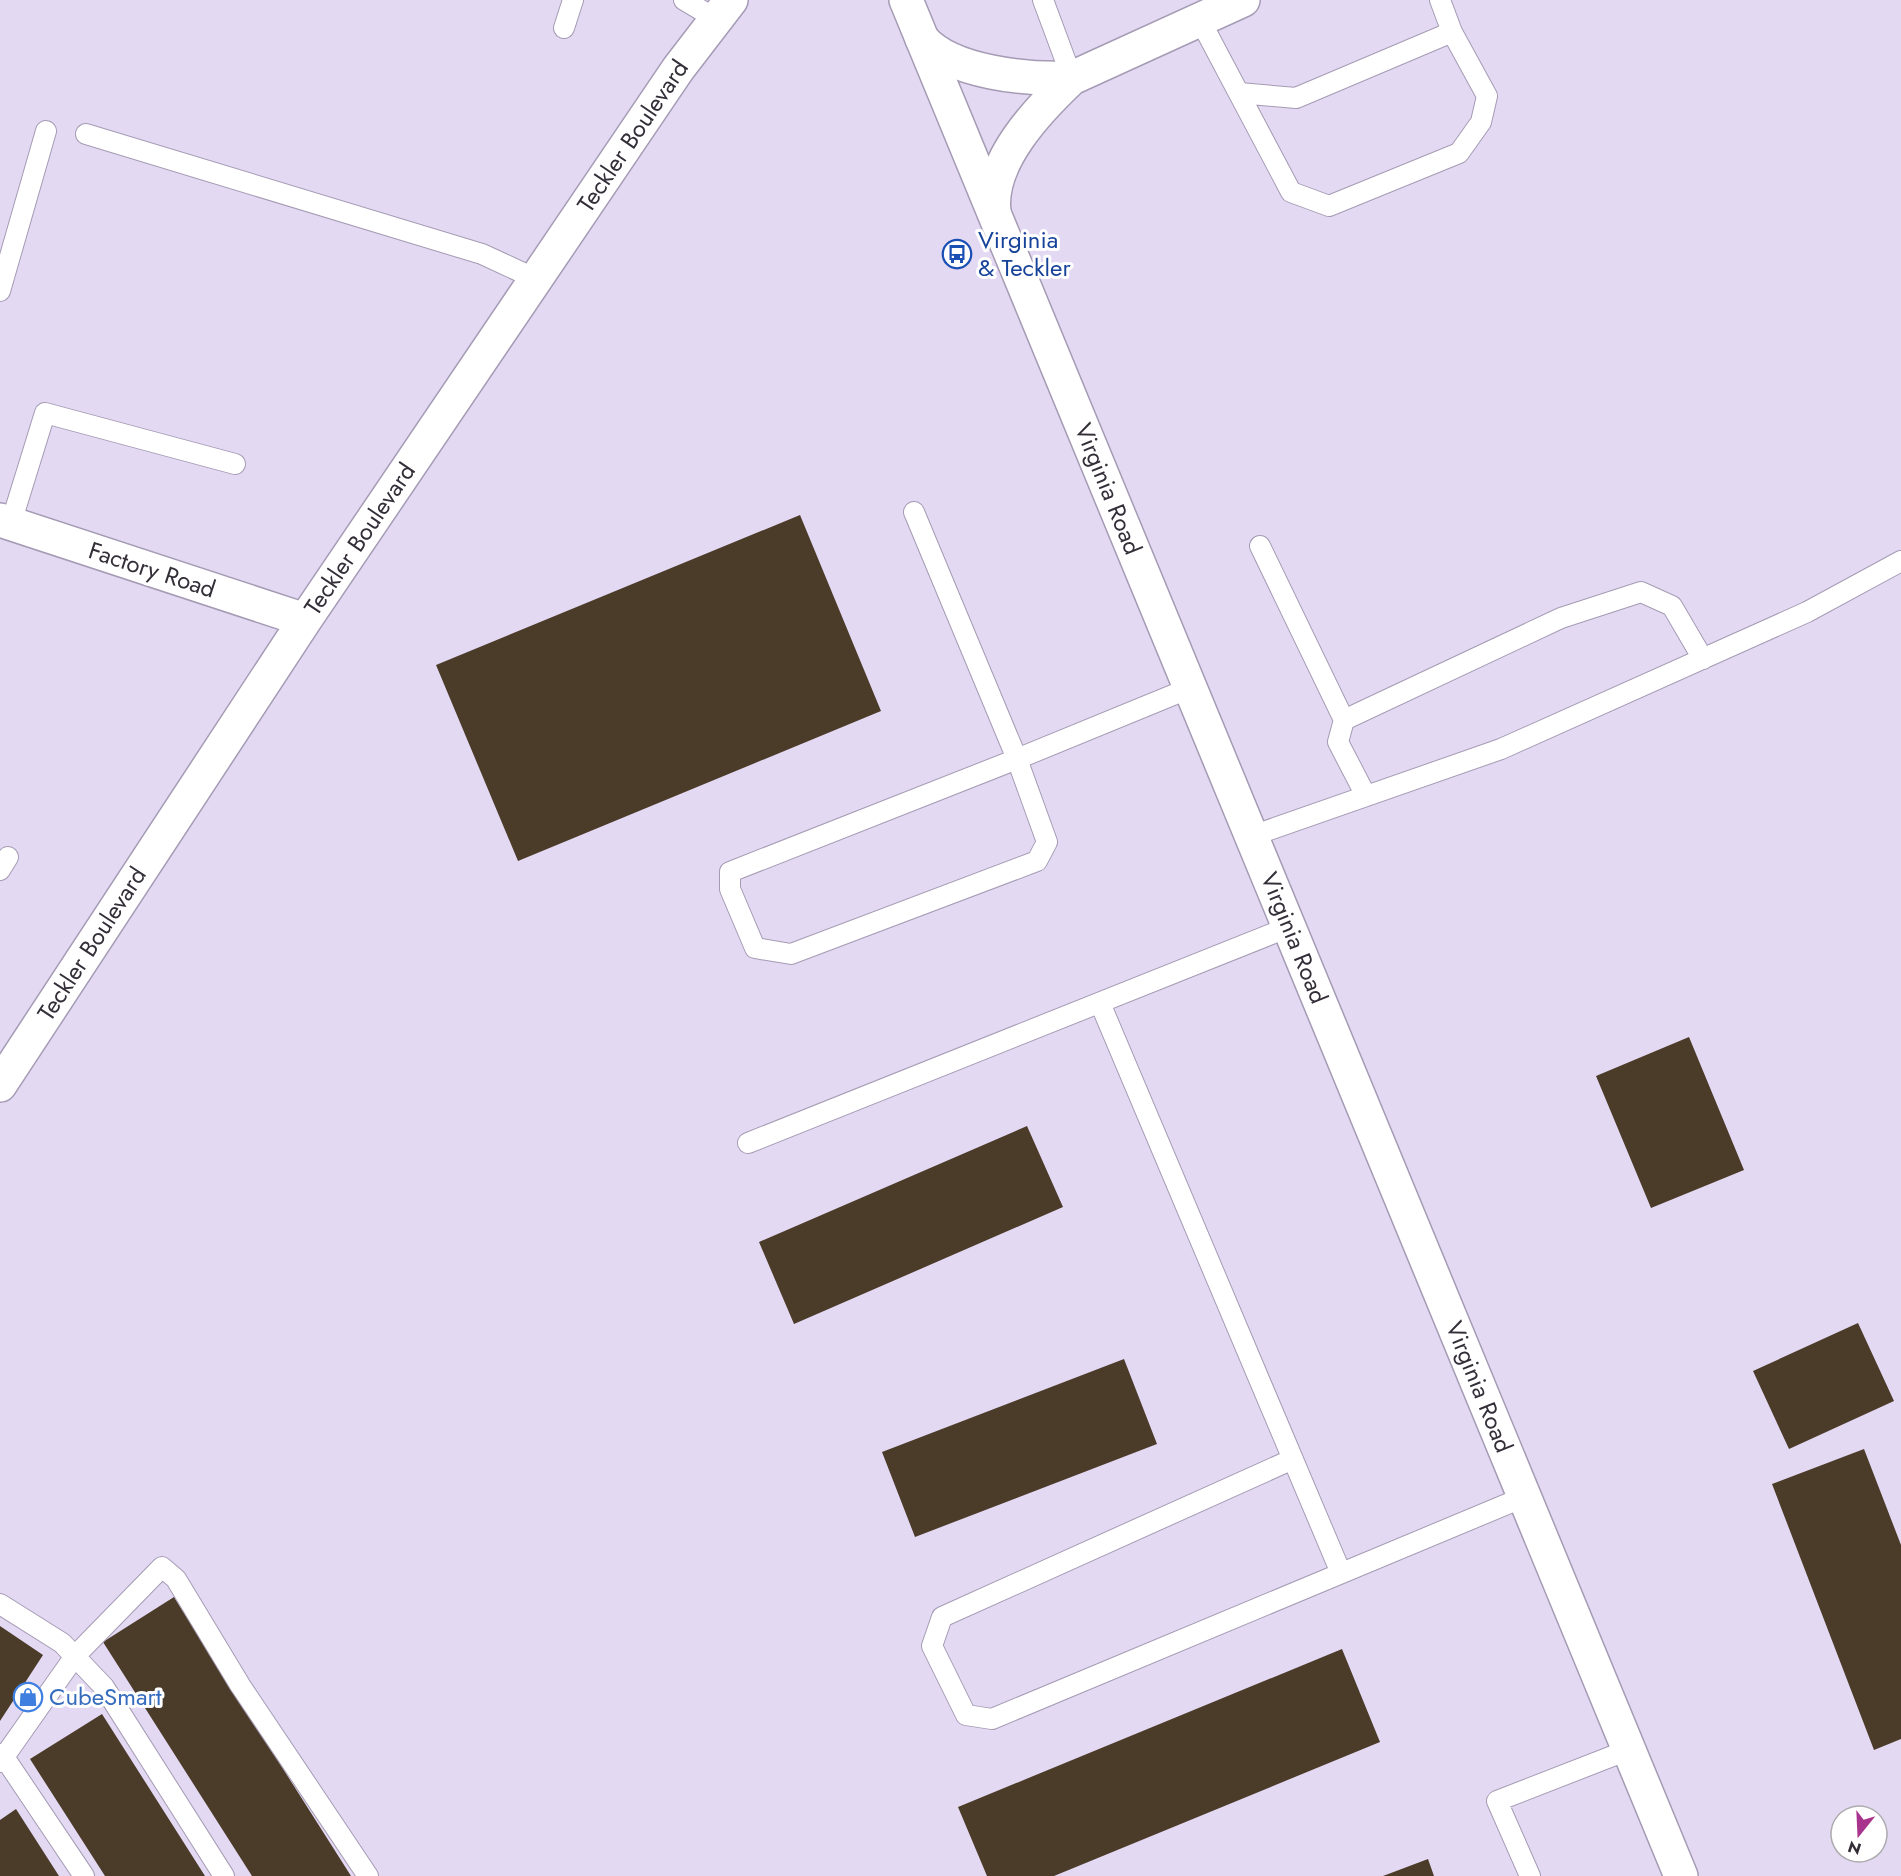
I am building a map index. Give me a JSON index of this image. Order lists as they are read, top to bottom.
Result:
{
  "streets": {
    "street": ["Teckler Boulevard", "Virginia Road", "Factory Road"]
  },
  "crossings": [
    ["Teckler Boulevard", "Factory Road"]
  ],
  "places": {
    "bus stop": ["Virginia & Teckler"],
    "shop": ["CubeSmart"]
  },
  "north": "bottom"
}
